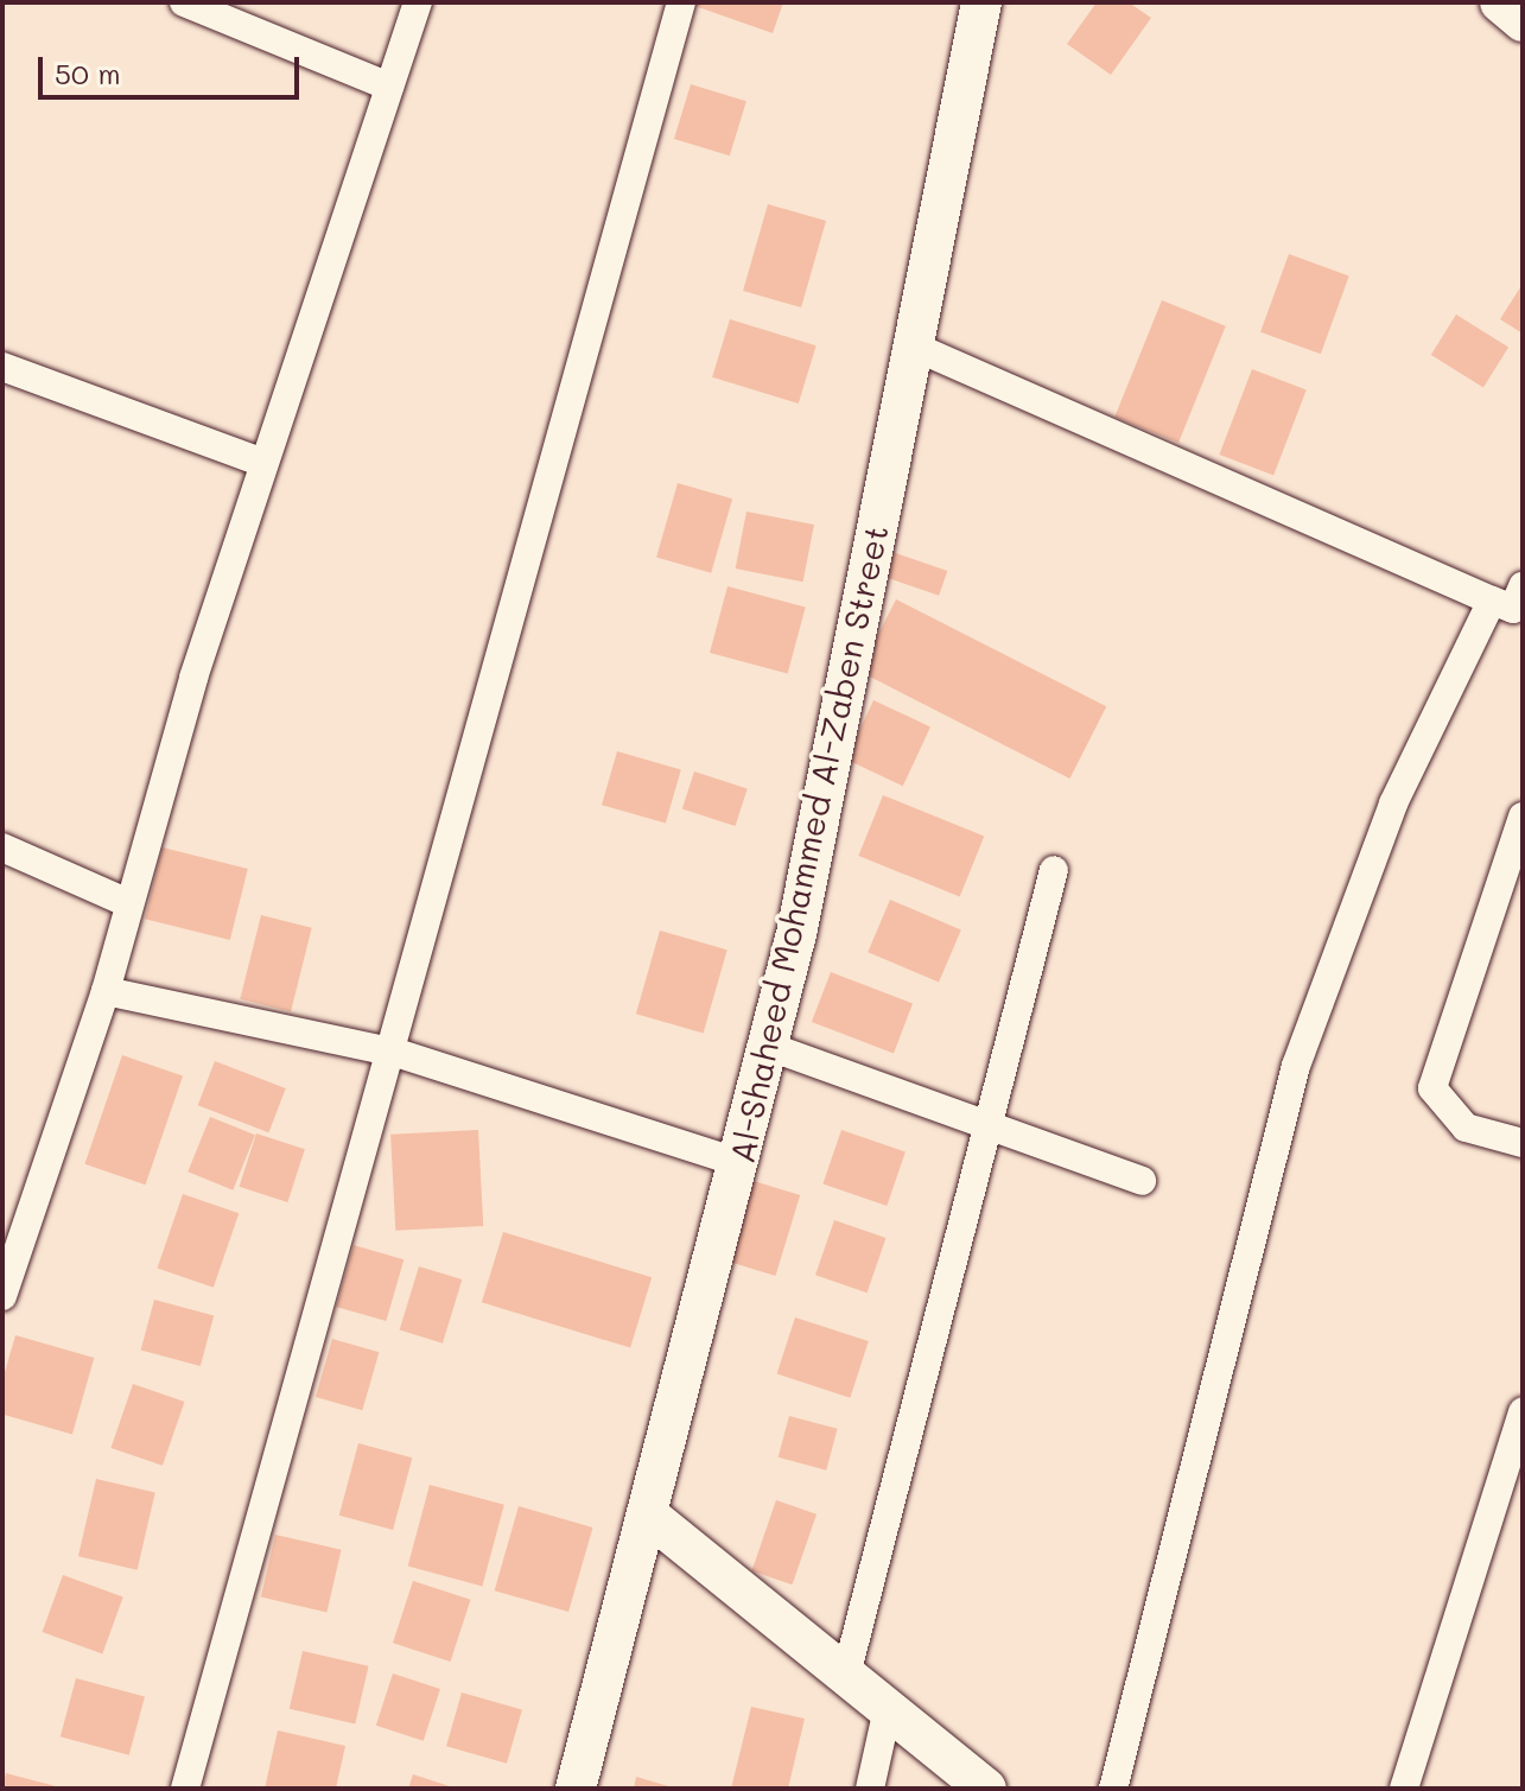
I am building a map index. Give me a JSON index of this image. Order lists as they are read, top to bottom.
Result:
{
  "streets": {
    "street": ["Al-Shaheed Mohammed Al-Zaben Street"]
  },
  "scale_bar": "50 m"
}
